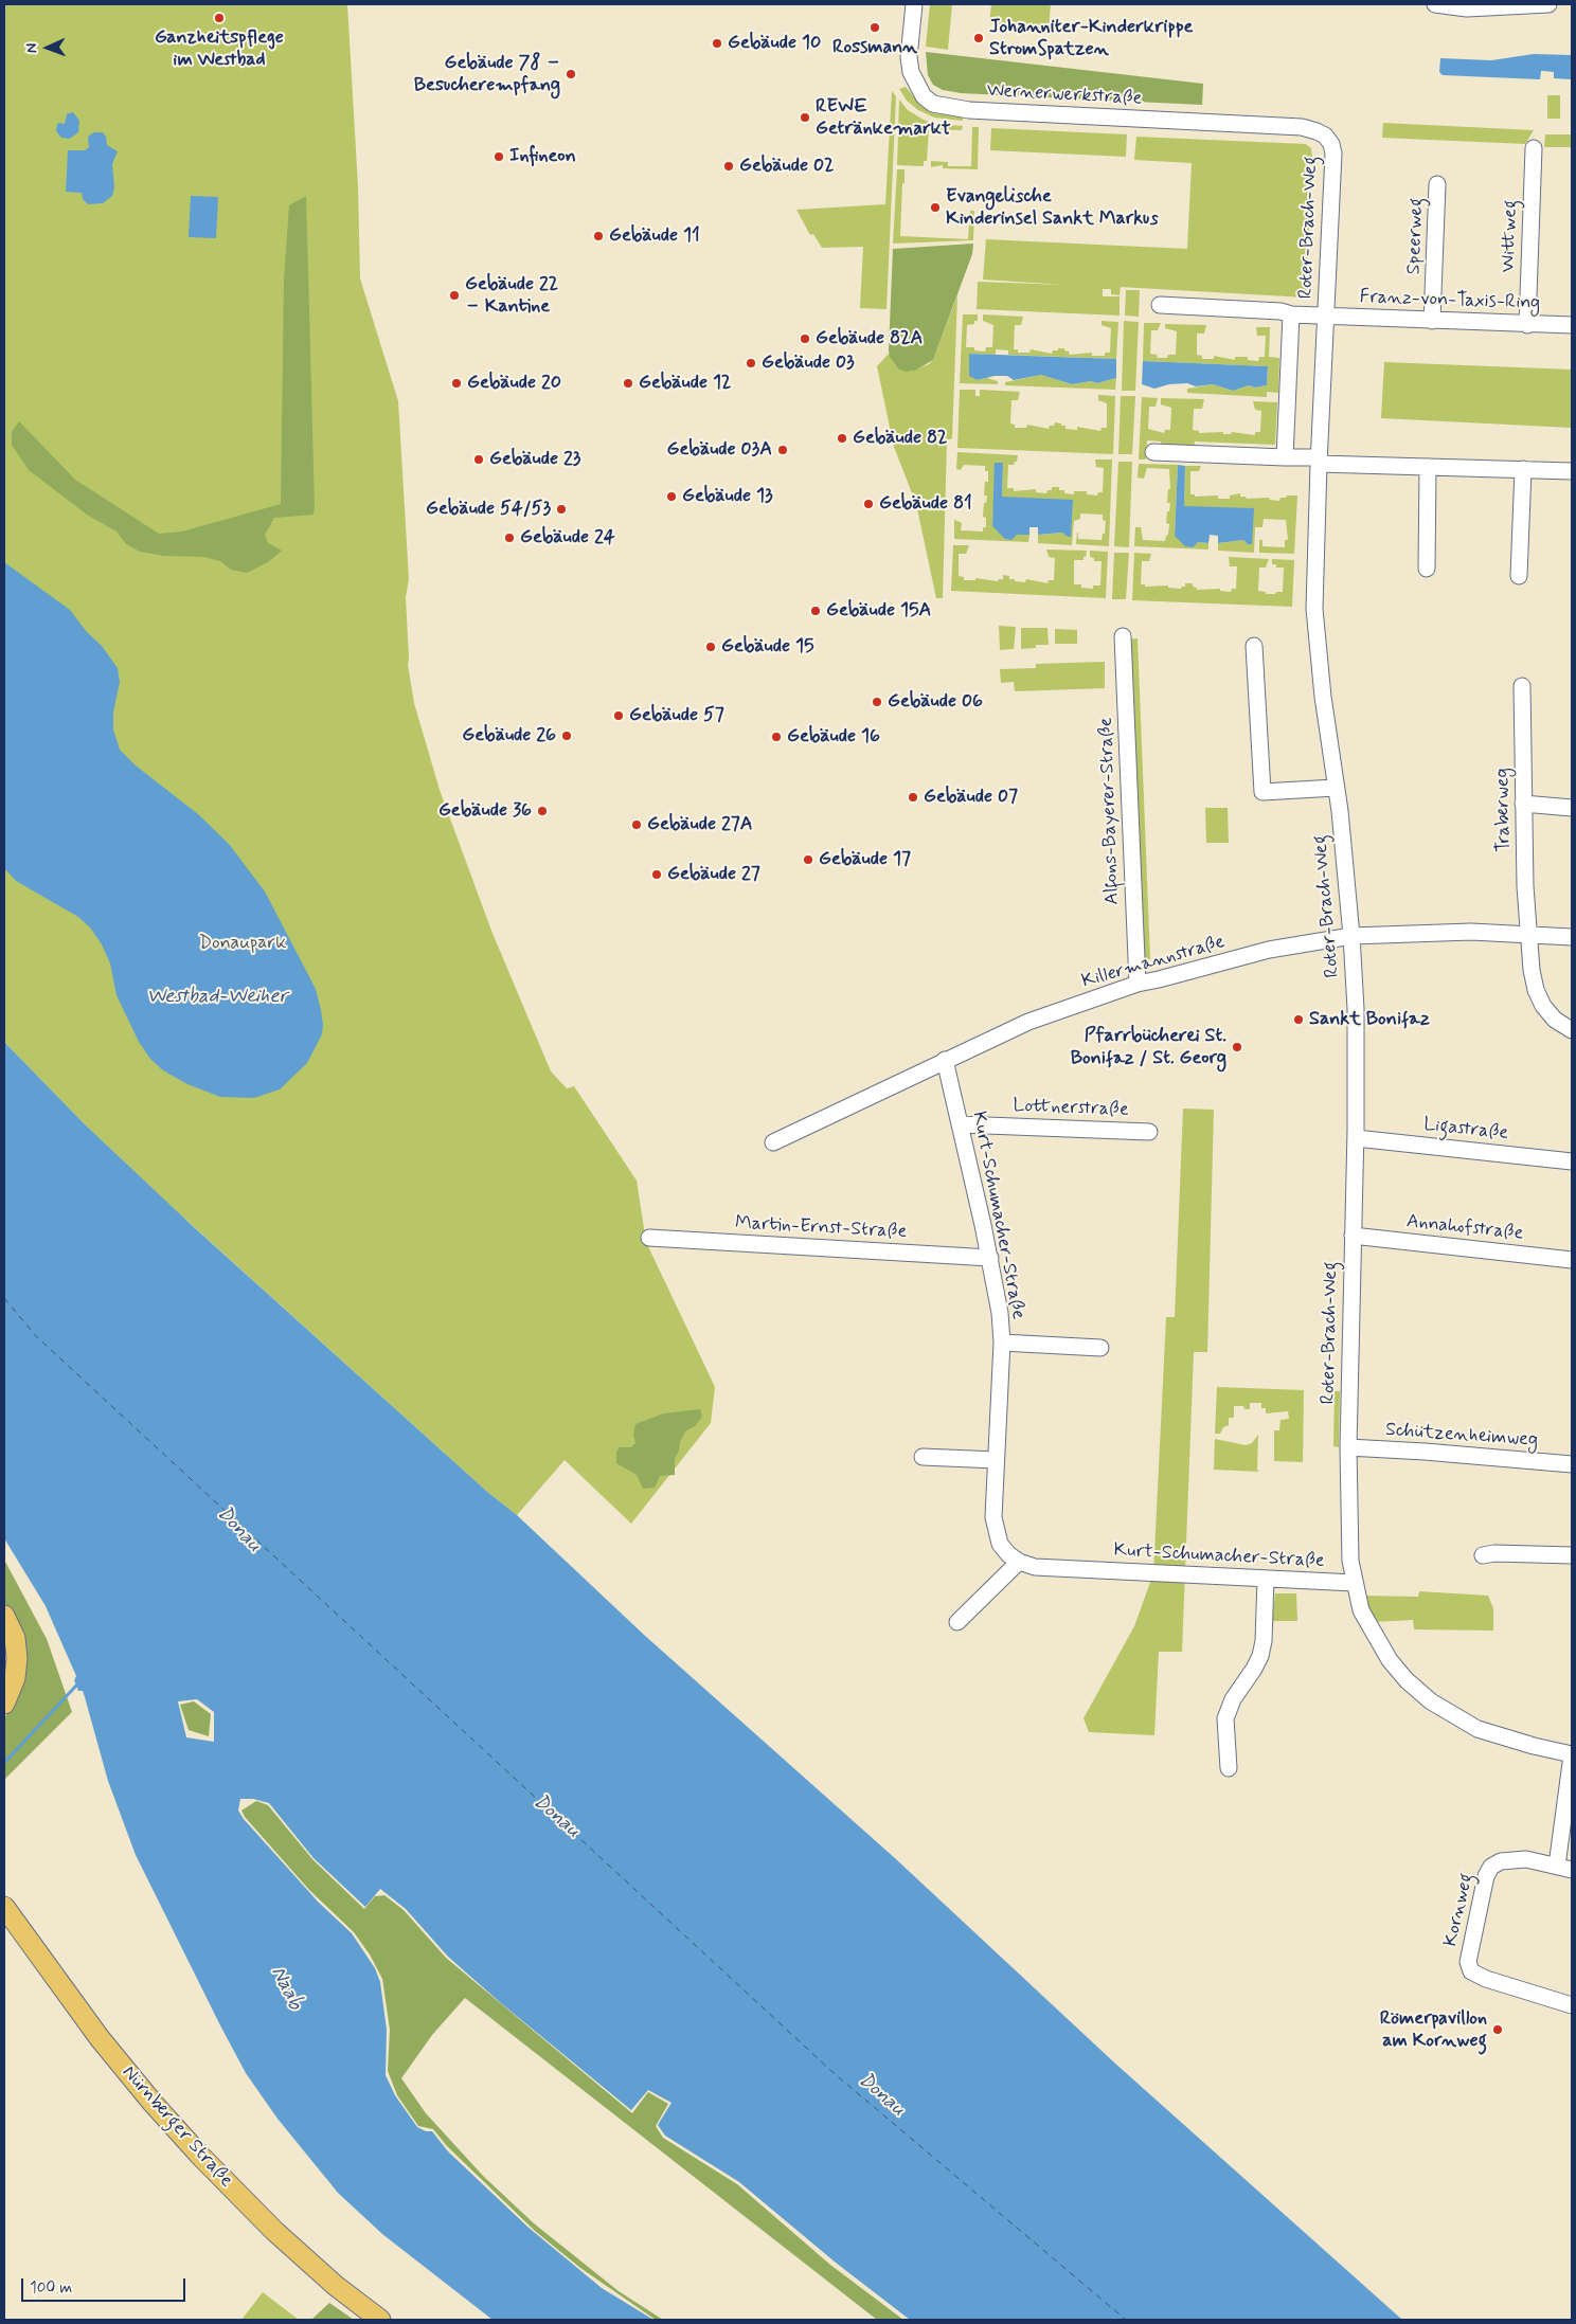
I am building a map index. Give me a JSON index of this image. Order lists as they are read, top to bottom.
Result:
{
  "streets": {
    "main road": ["Nürnberger Straße"],
    "street": [
      "Wernerwerkstraße",
      "Roter-Brach-Weg",
      "Speerweg",
      "Wittweg",
      "Franz-von-Taxis-Ring",
      "Traberweg",
      "Alfons-Bayerer-Straße",
      "Killermannstraße",
      "Lottnerstraße",
      "Ligastraße",
      "Kurt-Schumacher-Straße",
      "Martin-Ernst-Straße",
      "Annahofstraße",
      "Schützenheimweg",
      "Kornweg"
    ]
  },
  "crossings": [
    ["Wernerwerkstraße", "Roter-Brach-Weg"],
    ["Roter-Brach-Weg", "Franz-von-Taxis-Ring"],
    ["Roter-Brach-Weg", "Killermannstraße"],
    ["Roter-Brach-Weg", "Ligastraße"],
    ["Roter-Brach-Weg", "Kurt-Schumacher-Straße"],
    ["Roter-Brach-Weg", "Annahofstraße"],
    ["Roter-Brach-Weg", "Schützenheimweg"],
    ["Speerweg", "Franz-von-Taxis-Ring"],
    ["Wittweg", "Franz-von-Taxis-Ring"],
    ["Traberweg", "Killermannstraße"],
    ["Alfons-Bayerer-Straße", "Killermannstraße"],
    ["Killermannstraße", "Kurt-Schumacher-Straße"],
    ["Lottnerstraße", "Kurt-Schumacher-Straße"],
    ["Kurt-Schumacher-Straße", "Martin-Ernst-Straße"]
  ],
  "water": ["Westbad-Weiher", "Donau", "Naab"],
  "parks": ["Donaupark"],
  "places": [
    "Ganzheitspflege im Westbad",
    "Rossmann",
    "Johanniter-Kinderkrippe StromSpatzen",
    "Gebäude 10",
    "Gebäude 78 – Besucherempfang",
    "REWE Getränkemarkt",
    "Infineon",
    "Gebäude 02",
    "Evangelische Kinderinsel Sankt Markus",
    "Gebäude 11",
    "Gebäude 22 – Kantine",
    "Gebäude 82A",
    "Gebäude 03",
    "Gebäude 20",
    "Gebäude 12",
    "Gebäude 82",
    "Gebäude 03A",
    "Gebäude 23",
    "Gebäude 13",
    "Gebäude 81",
    "Gebäude 54/53",
    "Gebäude 24",
    "Gebäude 15A",
    "Gebäude 15",
    "Gebäude 06",
    "Gebäude 57",
    "Gebäude 26",
    "Gebäude 16",
    "Gebäude 07",
    "Gebäude 36",
    "Gebäude 27A",
    "Gebäude 17",
    "Gebäude 27",
    "Sankt Bonifaz",
    "Pfarrbücherei St. Bonifaz / St. Georg",
    "Römerpavillon am Kornweg"
  ],
  "scale_bar": "100 m",
  "north": "left"
}
